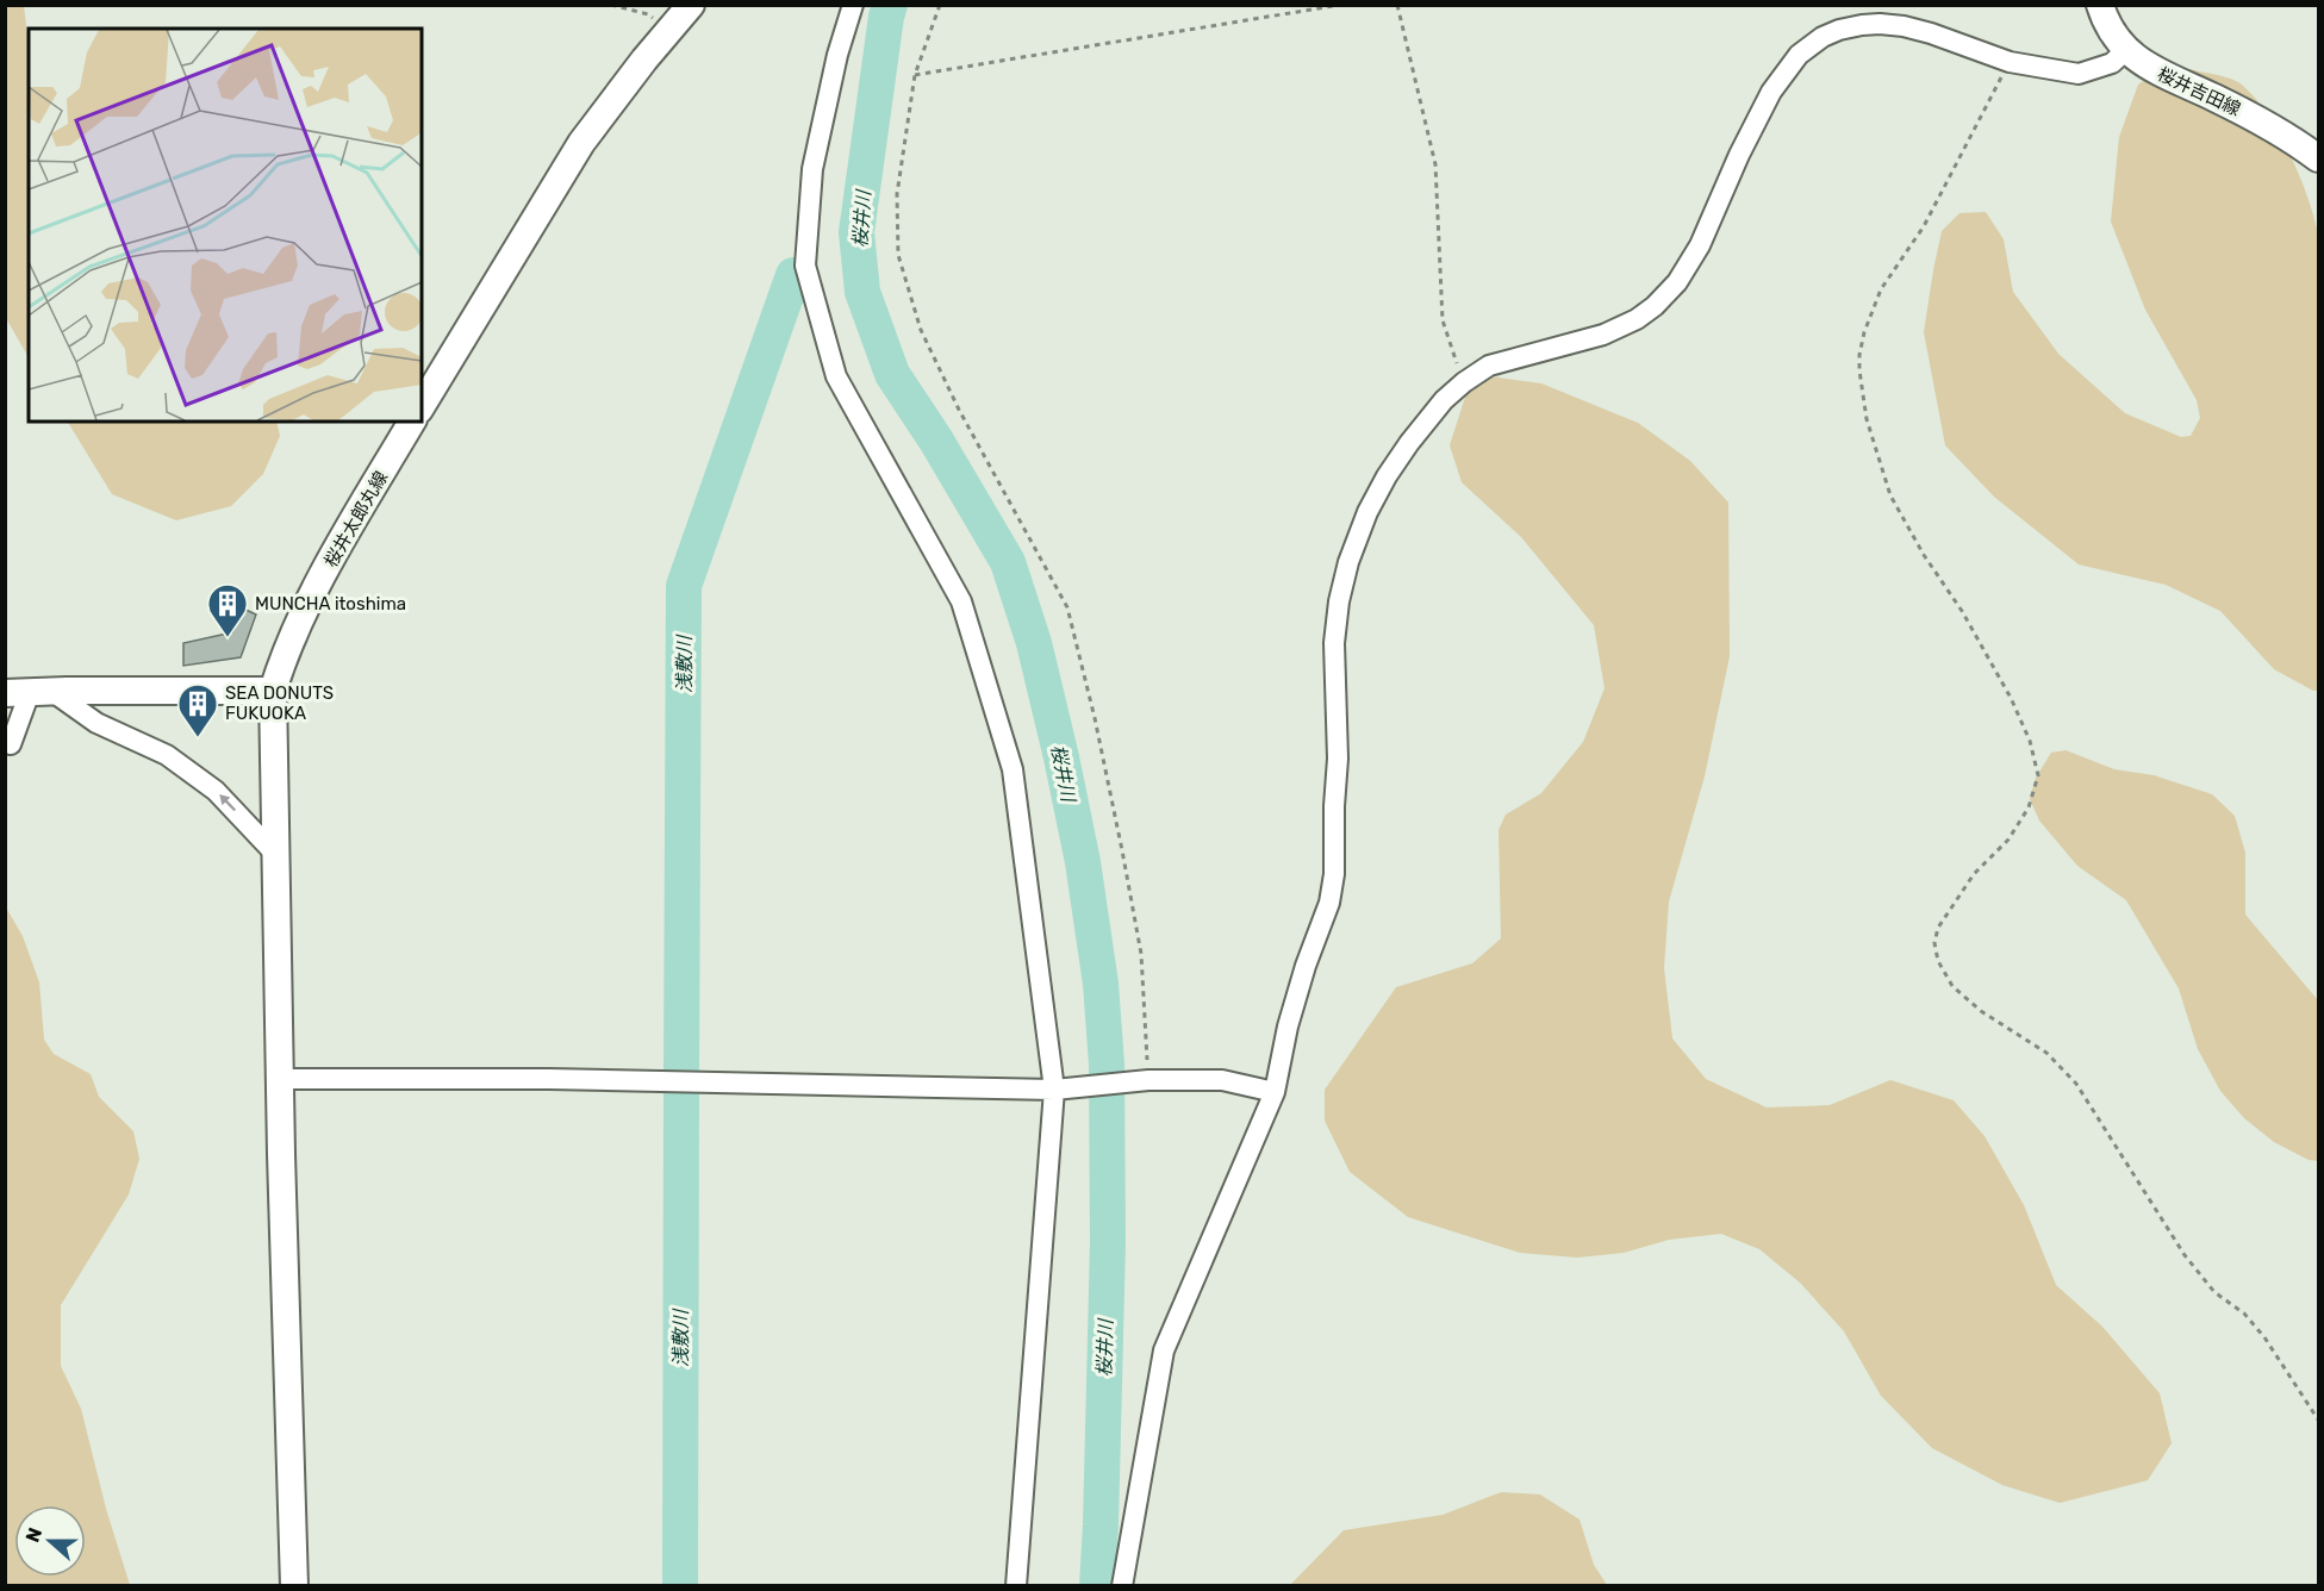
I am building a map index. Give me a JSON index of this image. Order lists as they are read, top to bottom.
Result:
{
  "streets": {
    "main road": ["桜井吉田線", "桜井太郎丸線"]
  },
  "water": ["桜井川", "浅敷川"],
  "places": {
    "building": ["MUNCHA itoshima", "SEA DONUTS FUKUOKA"]
  },
  "north": "left"
}
